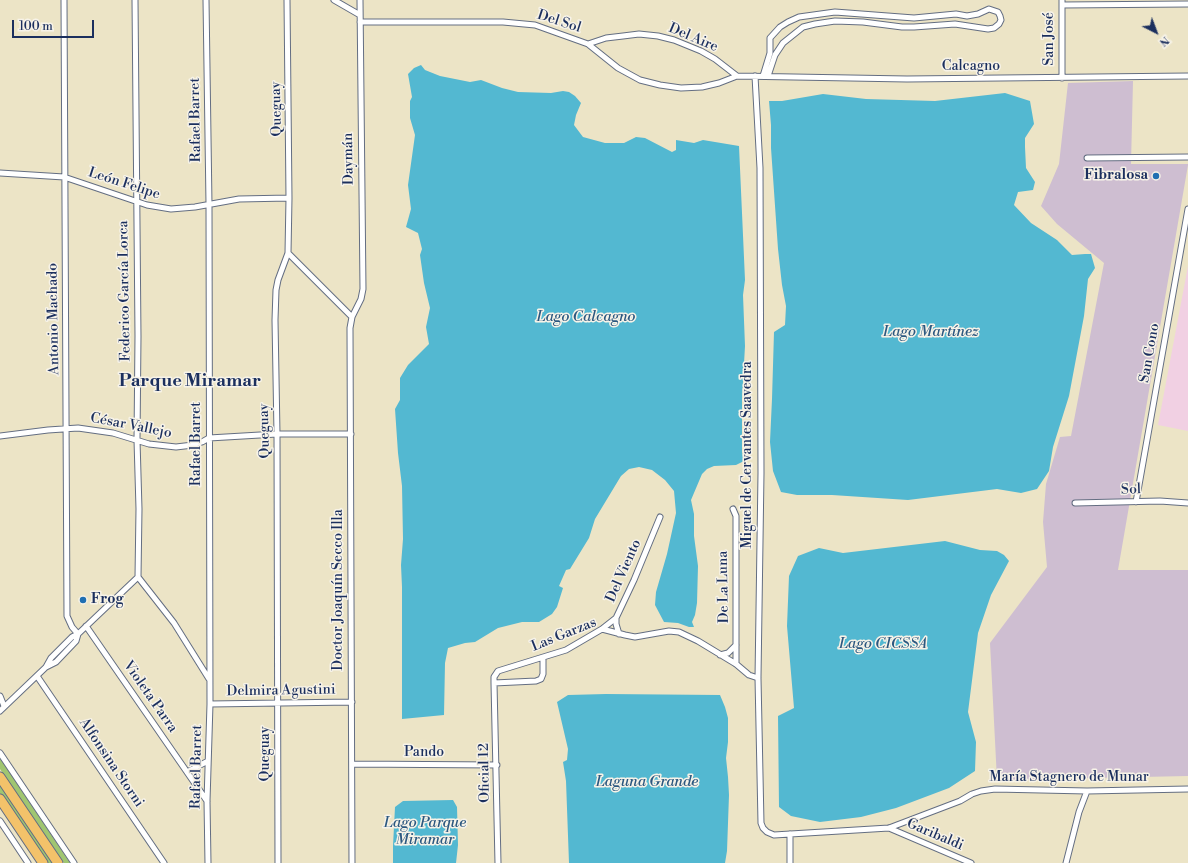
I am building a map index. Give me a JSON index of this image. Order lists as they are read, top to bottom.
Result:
{
  "streets": {
    "street": [
      "Del Sol",
      "Del Aire",
      "San José",
      "Calcagno",
      "Queguay",
      "Rafael Barret",
      "Daymán",
      "León Felipe",
      "Federico García Lorca",
      "Antonio Machado",
      "San Cono",
      "César Vallejo",
      "Miguel de Cervantes Saavedra",
      "Sol",
      "Del Viento",
      "De La Luna",
      "Doctor Joaquín Secco Illa",
      "Las Garzas",
      "Delmira Agustini",
      "Violeta Parra",
      "Pando",
      "Alfonsina Storni",
      "Oficial 12",
      "María Stagnero de Munar",
      "Garibaldi"
    ]
  },
  "crossings": [
    ["Del Sol", "Del Aire"],
    ["Del Sol", "Calcagno"],
    ["Del Sol", "Daymán"],
    ["Del Aire", "Calcagno"],
    ["San José", "Calcagno"],
    ["Calcagno", "Miguel de Cervantes Saavedra"],
    ["Queguay", "León Felipe"],
    ["Queguay", "César Vallejo"],
    ["Queguay", "Delmira Agustini"],
    ["Rafael Barret", "León Felipe"],
    ["Rafael Barret", "César Vallejo"],
    ["Rafael Barret", "Delmira Agustini"],
    ["Rafael Barret", "Violeta Parra"],
    ["Daymán", "Doctor Joaquín Secco Illa"],
    ["León Felipe", "Federico García Lorca"],
    ["León Felipe", "Antonio Machado"],
    ["Federico García Lorca", "César Vallejo"],
    ["Antonio Machado", "César Vallejo"],
    ["San Cono", "Sol"],
    ["César Vallejo", "Doctor Joaquín Secco Illa"],
    ["Miguel de Cervantes Saavedra", "Las Garzas"],
    ["Miguel de Cervantes Saavedra", "María Stagnero de Munar"],
    ["Del Viento", "Las Garzas"],
    ["De La Luna", "Las Garzas"],
    ["Doctor Joaquín Secco Illa", "Delmira Agustini"],
    ["Doctor Joaquín Secco Illa", "Pando"],
    ["Las Garzas", "Oficial 12"],
    ["Pando", "Oficial 12"],
    ["María Stagnero de Munar", "Garibaldi"]
  ],
  "districts": ["Parque Miramar"],
  "water": [
    "Lago Calcagno",
    "Lago Martínez",
    "Lago CICSSA",
    "Laguna Grande",
    "Lago Parque Miramar"
  ],
  "places": ["Fibralosa", "Frog"],
  "scale_bar": "100 m",
  "north": "bottom right"
}
